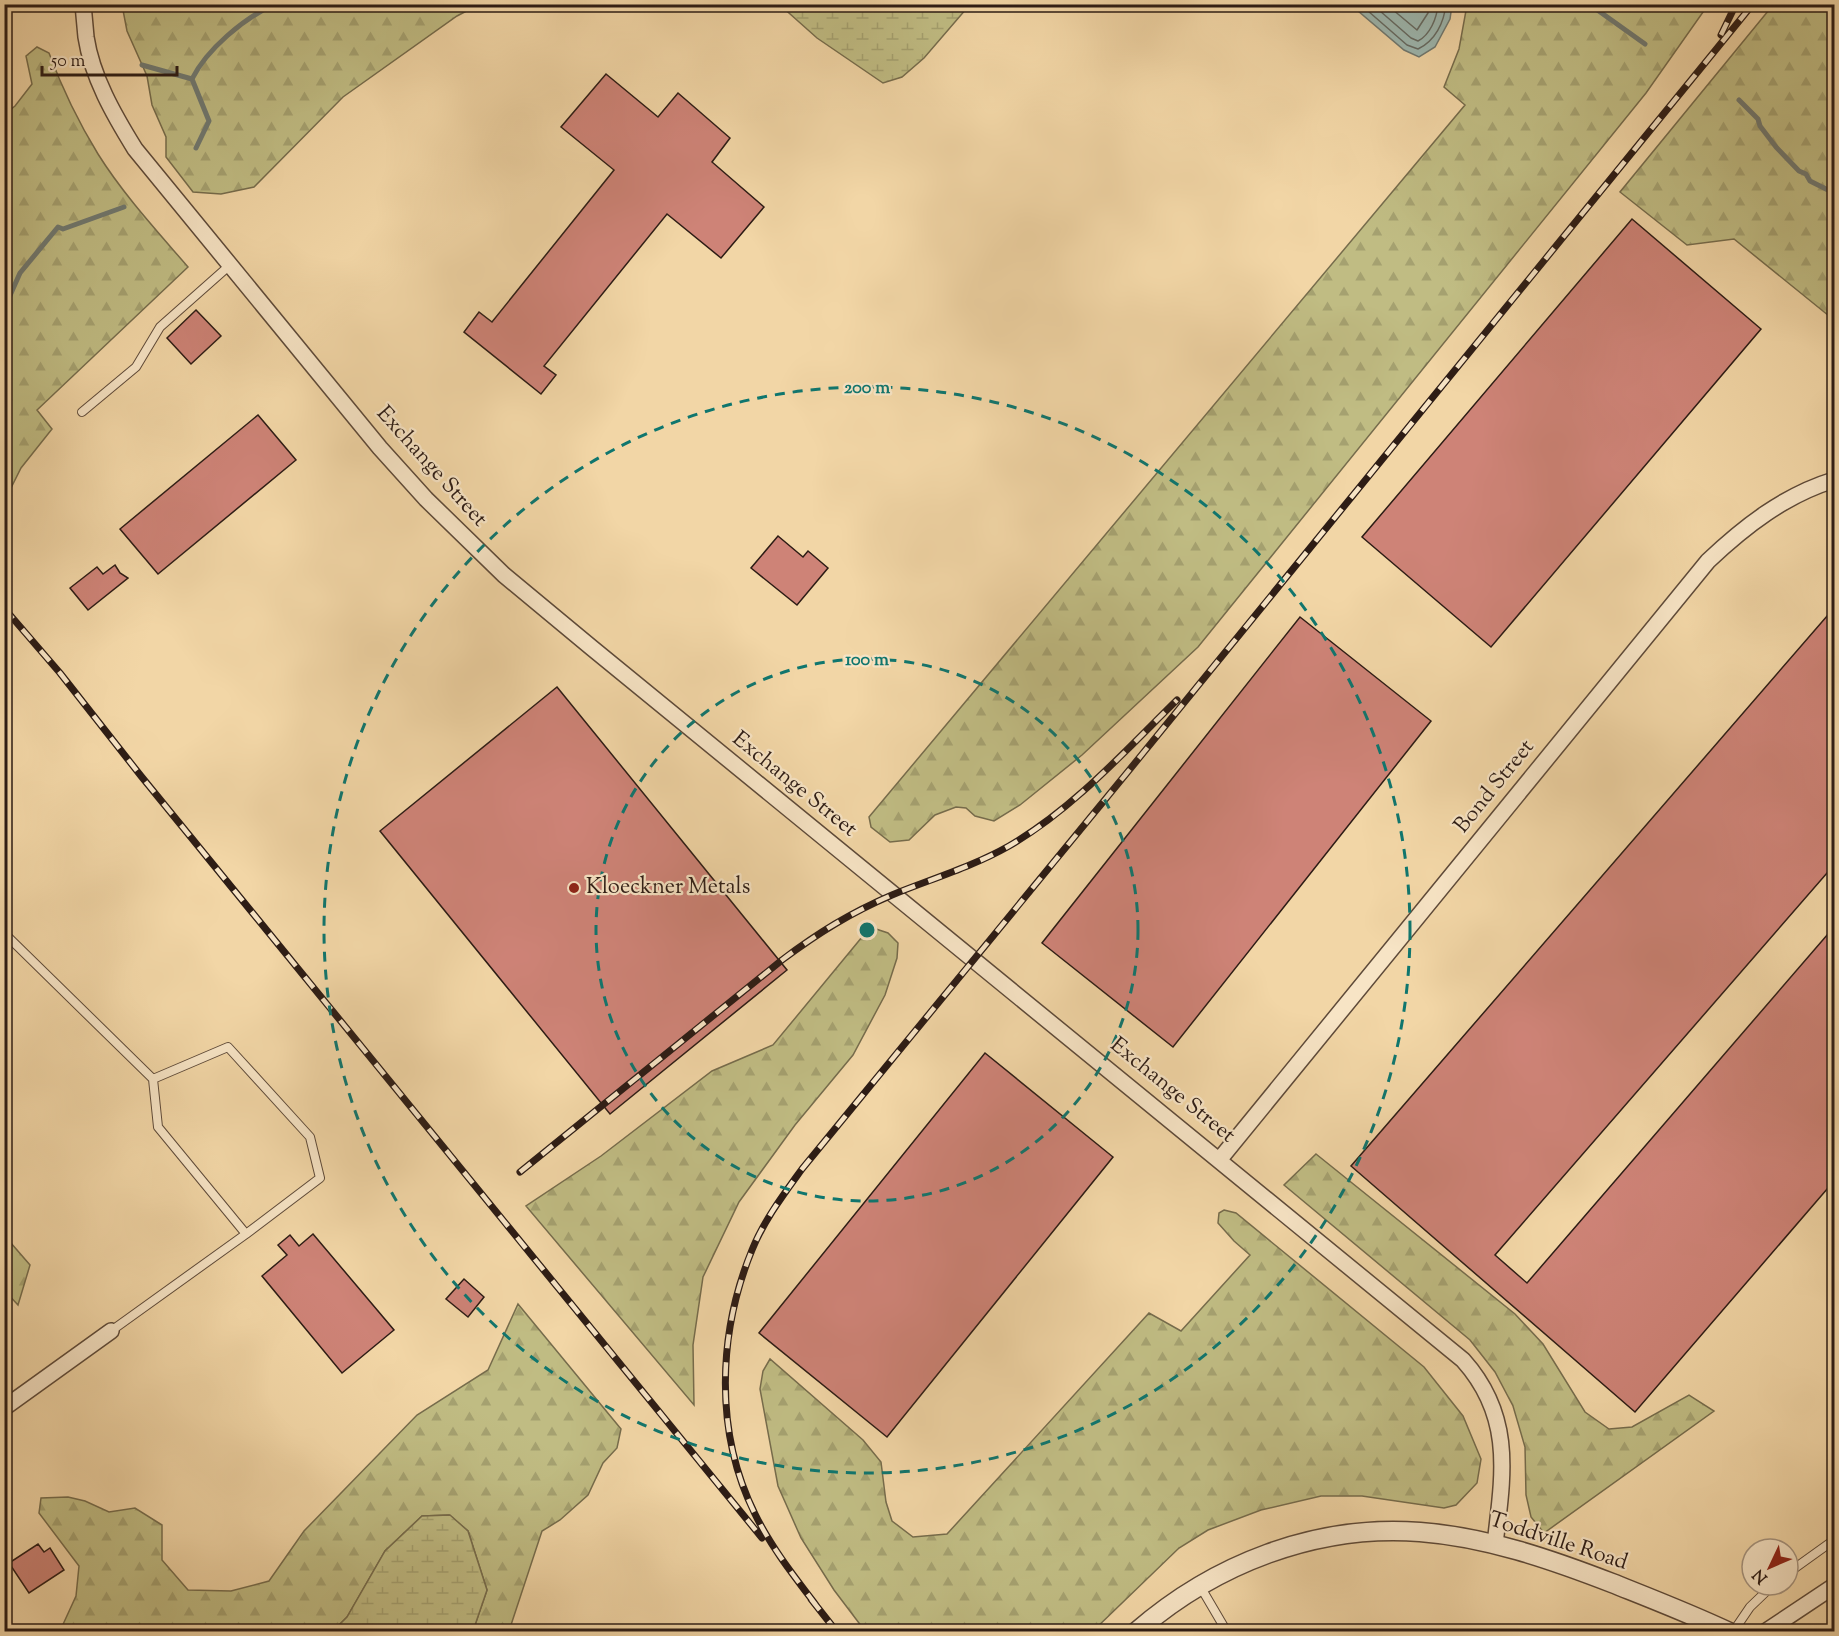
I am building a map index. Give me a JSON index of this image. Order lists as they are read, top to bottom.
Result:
{
  "streets": {
    "street": ["Exchange Street", "Bond Street", "Toddville Road"]
  },
  "crossings": [
    ["Exchange Street", "Bond Street"],
    ["Exchange Street", "Toddville Road"]
  ],
  "places": ["Kloeckner Metals"],
  "scale_bar": "50 m",
  "north": "bottom left",
  "rings": ["200 m", "100 m"]
}
